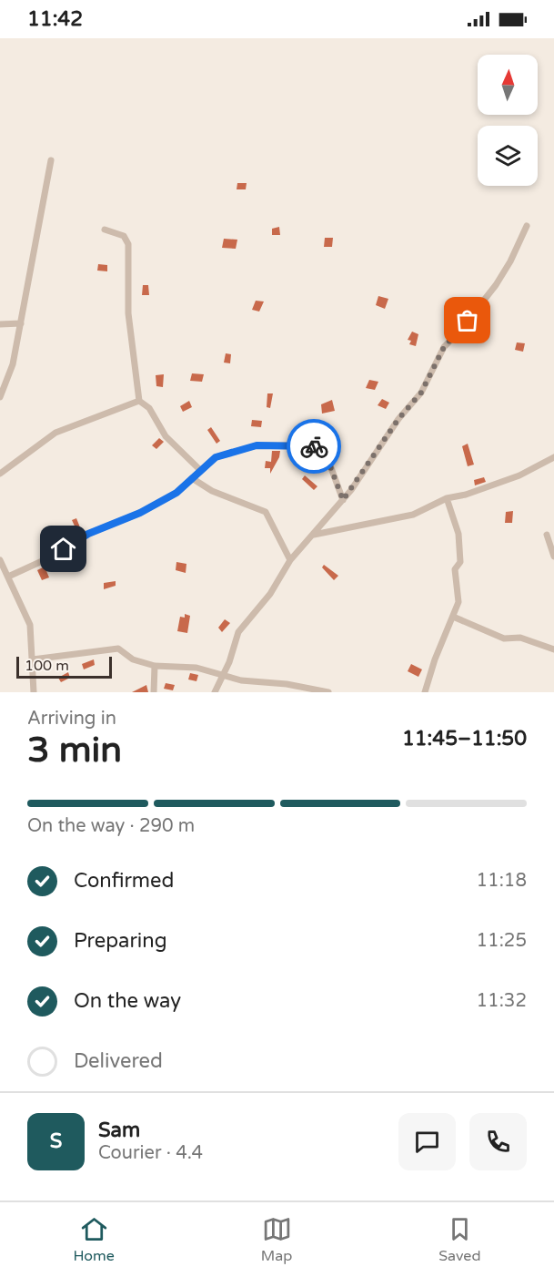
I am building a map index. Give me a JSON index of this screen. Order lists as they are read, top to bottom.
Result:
{
  "scale_bar": "100 m",
  "north": "top",
  "page": {
    "status": "11:42",
    "scale": "100 m",
    "heading": ["3 min", "Arriving in", "11:45–11:50"],
    "panel": ["Sam", "Courier · 4.4"],
    "bar": "On the way · 290 m",
    "list": [
      ["Confirmed", "11:18"],
      ["Preparing", "11:25"],
      ["On the way", "11:32"],
      "Delivered"
    ],
    "round": "S",
    "tabs": ["Home", "Map", "Saved"]
  }
}
